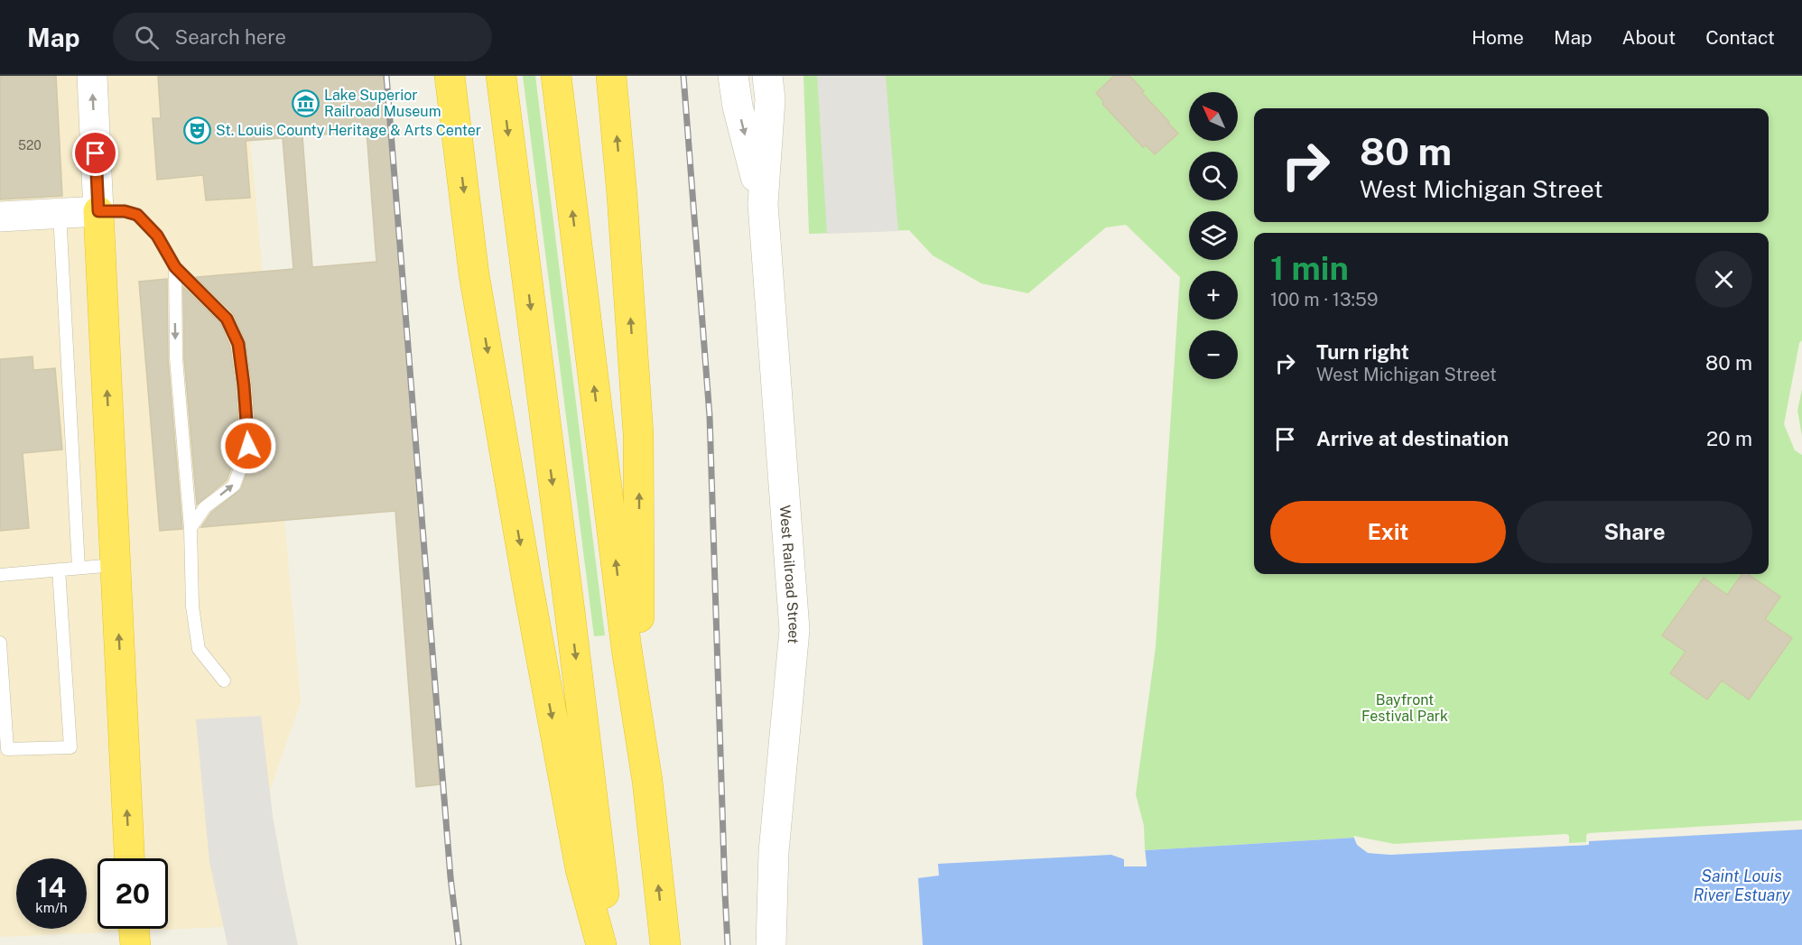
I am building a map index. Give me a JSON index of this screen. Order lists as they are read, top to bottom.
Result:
{
  "streets": {
    "street": ["West Railroad Street"]
  },
  "water": ["Saint Louis River Estuary"],
  "parks": ["Bayfront Festival Park"],
  "places": {
    "museum": ["Lake Superior Railroad Museum"],
    "theatre": ["St. Louis County Heritage & Arts Center"]
  },
  "house_numbers": ["520"],
  "north": "top left",
  "page": {
    "header": "Map",
    "search": "Search here",
    "nav": [
      "Home",
      "Map",
      "About",
      "Contact"
    ],
    "map_buttons": ["+", "−"],
    "turn": ["80 m", "West Michigan Street"],
    "heading": ["1 min", "100 m · 13:59"],
    "list": [
      {
        "name": "Turn right",
        "note": "West Michigan Street",
        "value": "80 m"
      },
      {
        "name": "Arrive at destination",
        "value": "20 m"
      }
    ],
    "buttons": ["Exit", "Share"],
    "speed": "14 km/h",
    "limit": "20"
  }
}
